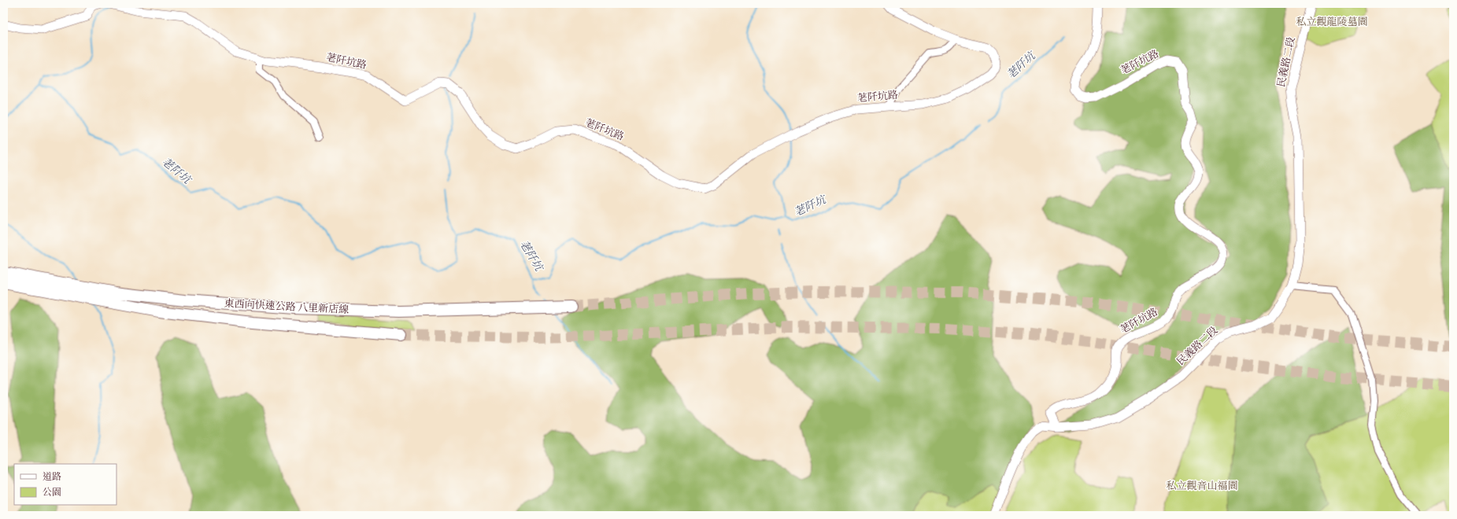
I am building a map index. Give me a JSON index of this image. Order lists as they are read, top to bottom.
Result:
{
  "streets": {
    "highway": ["東西向快速公路 八里新店線"],
    "street": ["荖阡坑路", "民義路二段"]
  },
  "crossings": [
    ["荖阡坑路", "民義路二段"]
  ],
  "water": ["荖阡坑"],
  "parks": ["私立觀龍陵墓園", "私立觀音山福園"],
  "legend": ["道路", "公園"]
}
